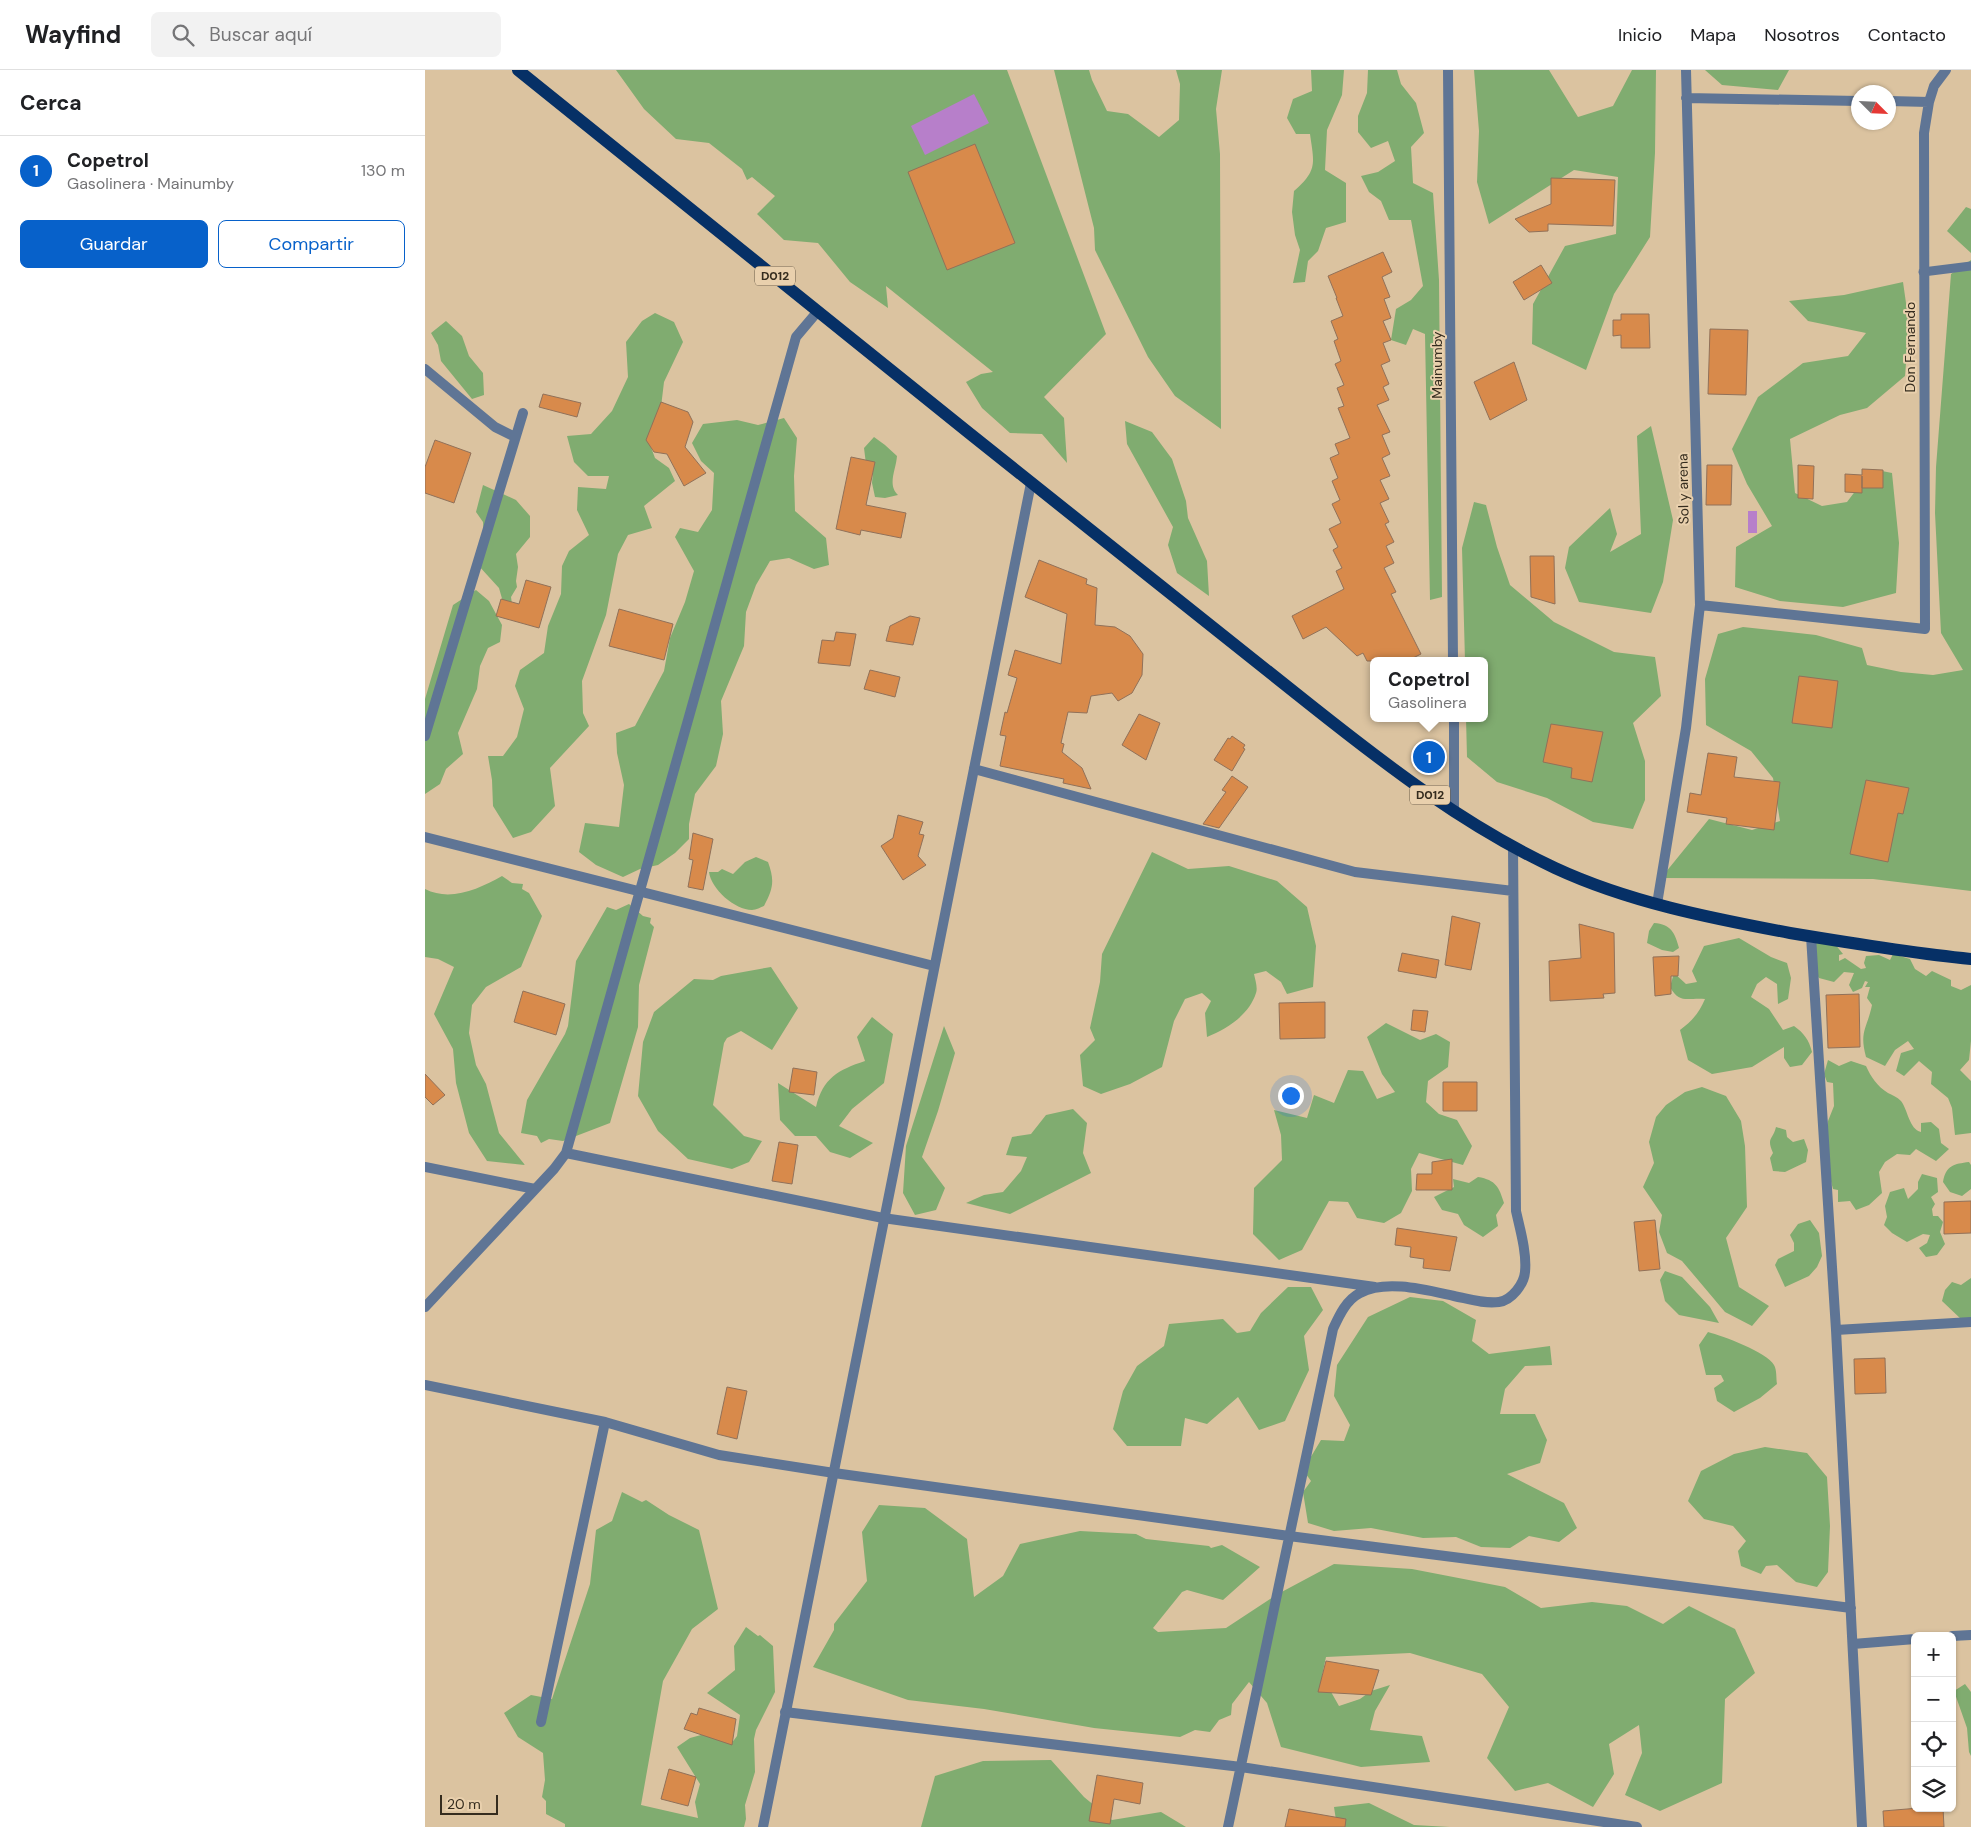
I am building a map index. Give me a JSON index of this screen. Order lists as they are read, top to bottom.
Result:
{
  "streets": {
    "main road": ["D012"],
    "street": ["Don Fernando", "Mainumby", "Sol y arena"]
  },
  "crossings": [
    ["D012", "Sol y arena"],
    ["Don Fernando", "Sol y arena"]
  ],
  "scale_bar": "20 m",
  "north": "bottom right",
  "page": {
    "header": "Wayfind",
    "search": "Buscar aquí",
    "nav": [
      "Inicio",
      "Mapa",
      "Nosotros",
      "Contacto"
    ],
    "heading": "Cerca",
    "list": [
      {
        "mark": "1",
        "name": "Copetrol",
        "note": "Gasolinera · Mainumby",
        "value": "130 m"
      }
    ],
    "buttons": ["Guardar", "Compartir"],
    "popup": ["Copetrol", "Gasolinera"],
    "pins": "1",
    "map_buttons": ["+", "−"],
    "scale": "20 m"
  }
}
